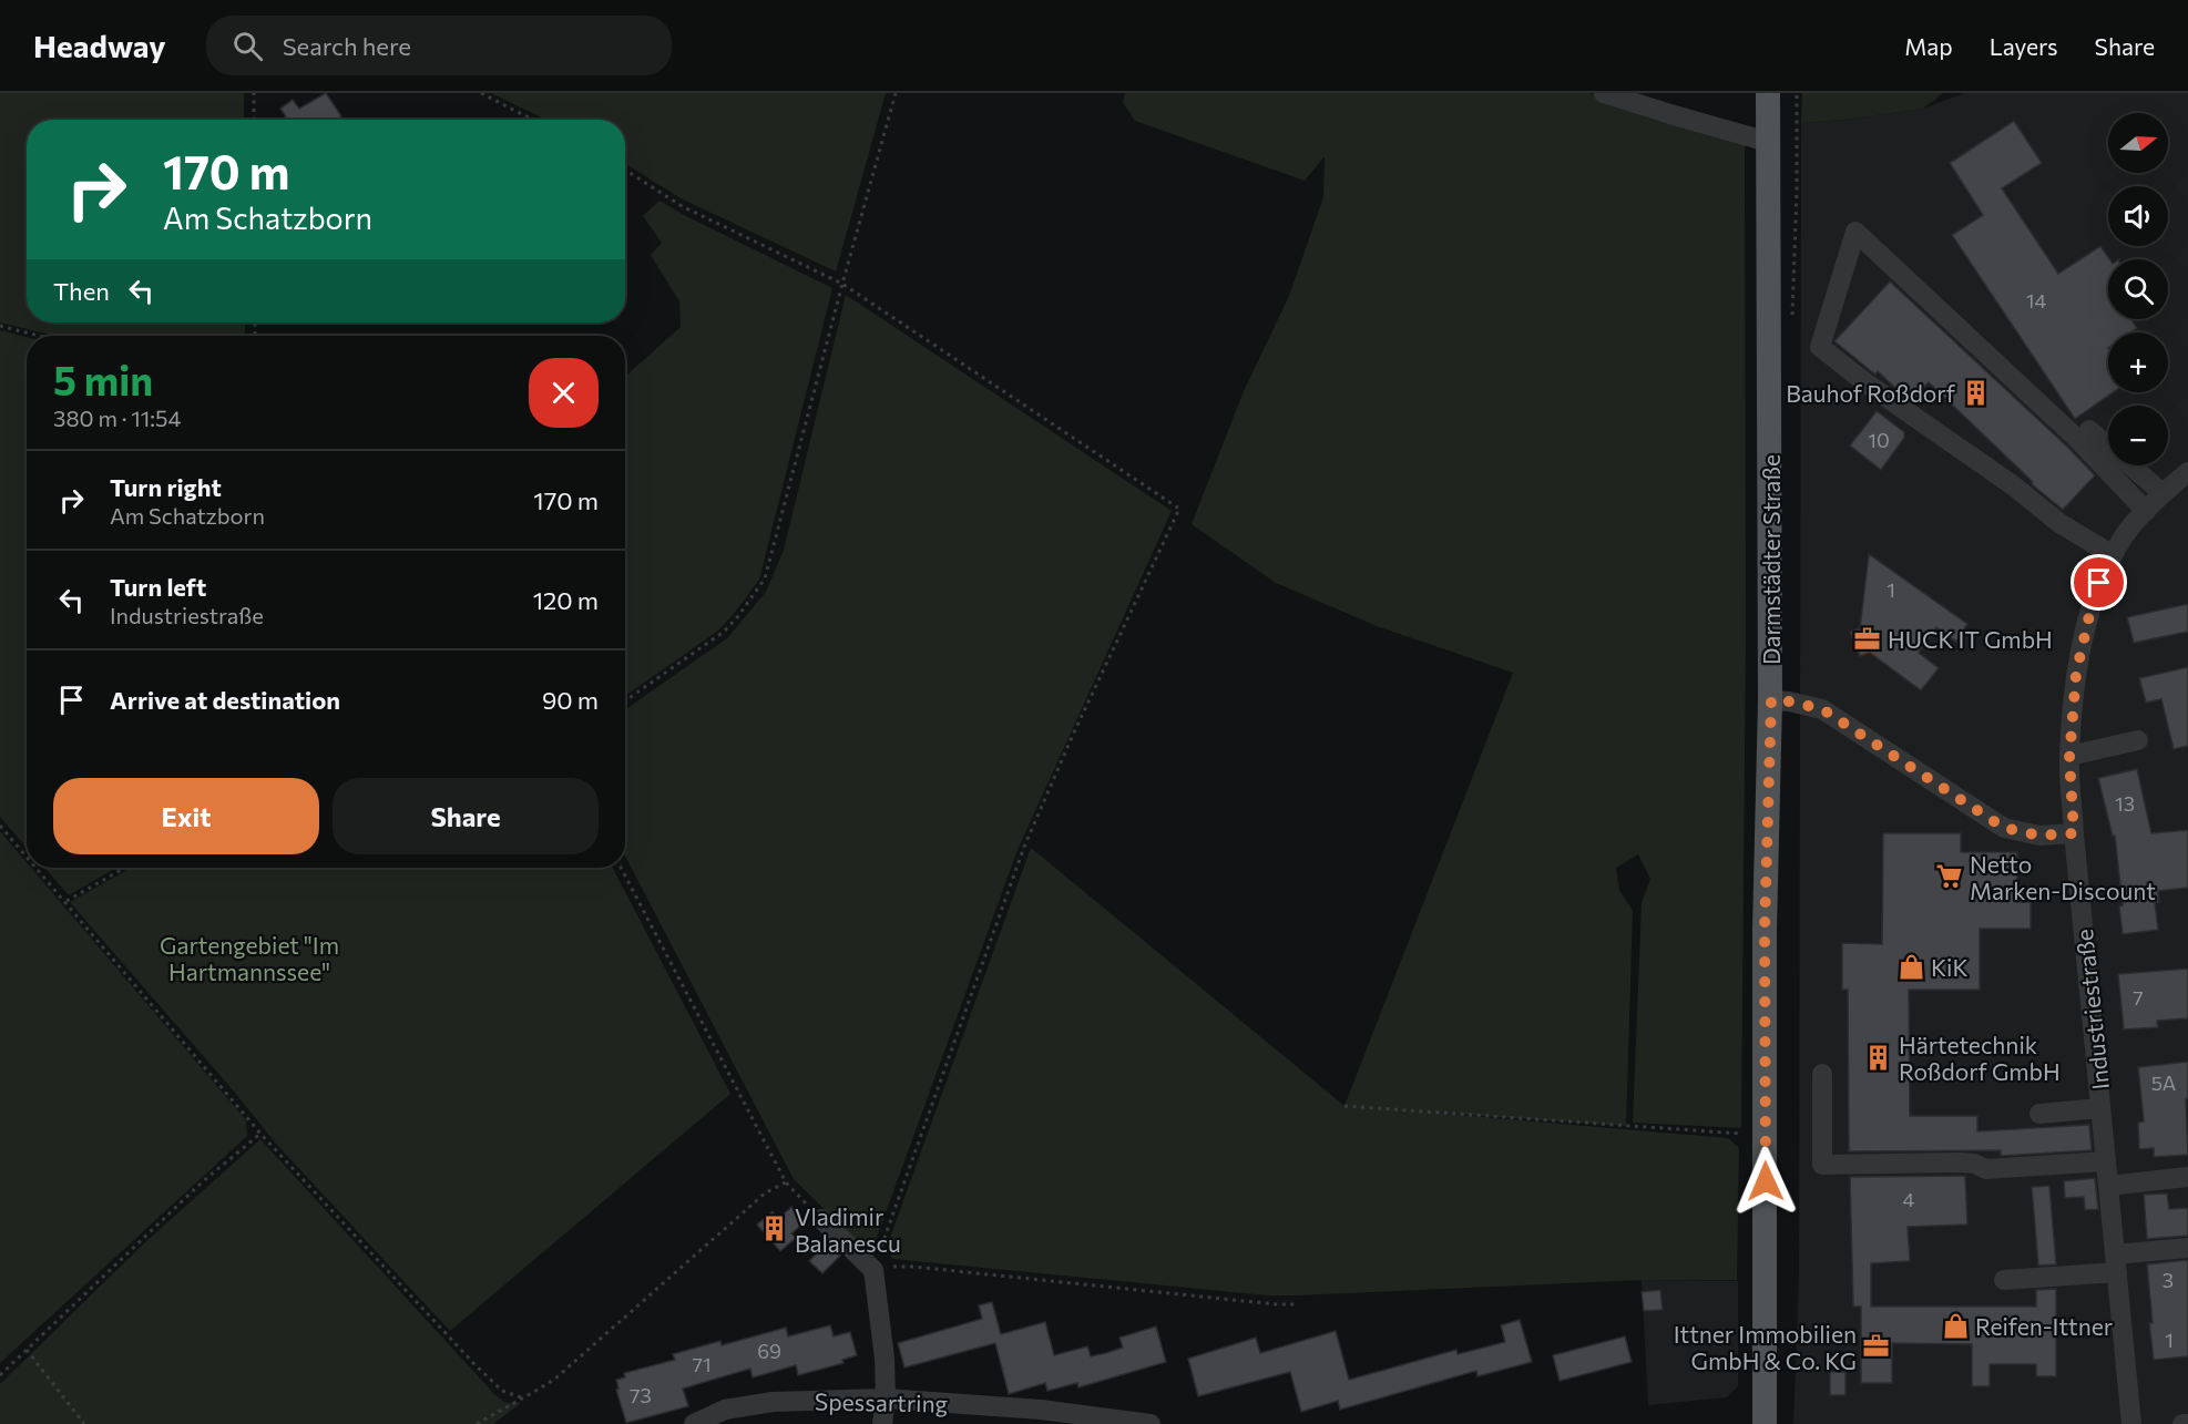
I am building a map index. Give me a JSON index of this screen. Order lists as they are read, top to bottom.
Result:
{
  "streets": {
    "main road": ["Darmstädter Straße"],
    "street": ["Industriestraße", "Spessartring"]
  },
  "parks": ["Gartengebiet \"Im Hartmannssee\""],
  "places": {
    "building": ["Bauhof Roßdorf", "Härtetechnik Roßdorf GmbH", "Vladimir Balanescu"],
    "office": ["HUCK IT GmbH", "Ittner Immobilien GmbH & Co. KG"],
    "supermarket": ["Netto Marken-Discount"],
    "shop": ["KiK", "Reifen-Ittner"]
  },
  "house_numbers": [
    "14",
    "10",
    "1",
    "13",
    "7",
    "5A",
    "4",
    "3",
    "1",
    "69",
    "71",
    "73"
  ],
  "north": "right",
  "page": {
    "header": "Headway",
    "search": "Search here",
    "nav": ["Map", "Layers", "Share"],
    "map_buttons": ["+", "−"],
    "turn": ["170 m", "Am Schatzborn"],
    "then": "Then",
    "heading": ["5 min", "380 m · 11:54"],
    "list": [
      {
        "name": "Turn right",
        "note": "Am Schatzborn",
        "value": "170 m"
      },
      {
        "name": "Turn left",
        "note": "Industriestraße",
        "value": "120 m"
      },
      {
        "name": "Arrive at destination",
        "value": "90 m"
      }
    ],
    "buttons": ["Exit", "Share"]
  }
}
